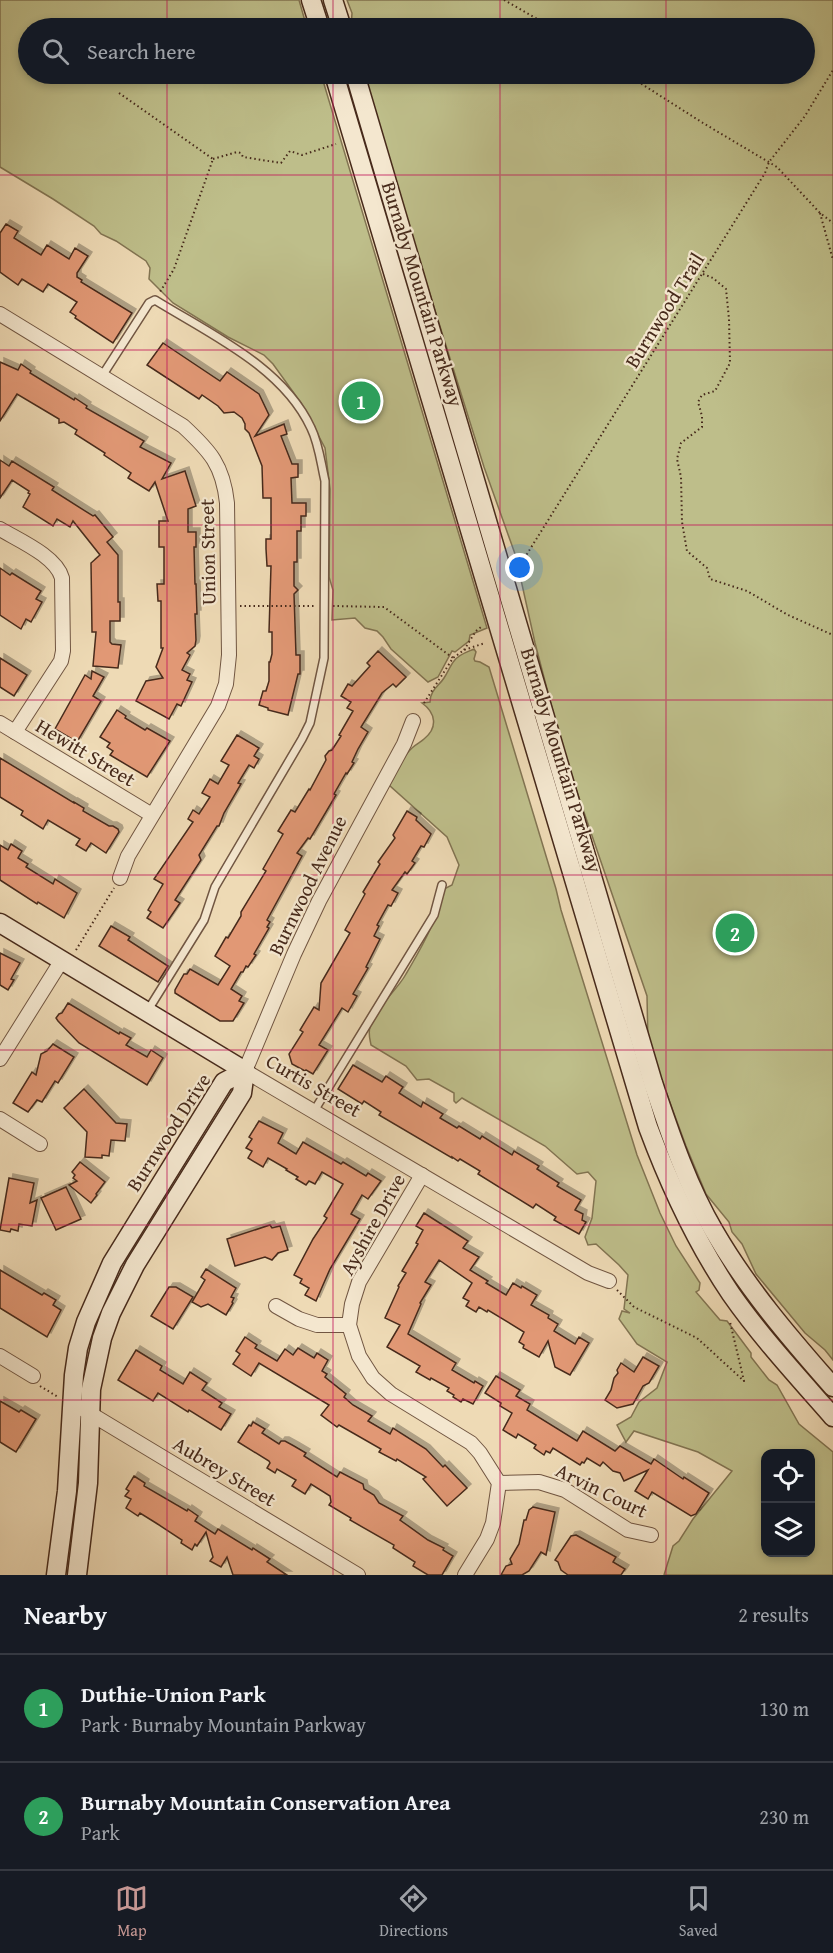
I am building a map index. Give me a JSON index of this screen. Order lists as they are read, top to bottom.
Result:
{
  "streets": {
    "main road": ["Burnaby Mountain Parkway", "Curtis Street", "Burnwood Drive"],
    "street": [
      "Union Street",
      "Hewitt Street",
      "Burnwood Avenue",
      "Ayshire Drive",
      "Aubrey Street",
      "Arvin Court"
    ],
    "path": ["Burnwood Trail"]
  },
  "crossings": [
    ["Union Street", "Hewitt Street"],
    ["Burnwood Avenue", "Curtis Street"],
    ["Burnwood Avenue", "Burnwood Drive"],
    ["Curtis Street", "Burnwood Drive"],
    ["Curtis Street", "Ayshire Drive"],
    ["Burnwood Drive", "Aubrey Street"],
    ["Ayshire Drive", "Arvin Court"]
  ],
  "page": {
    "search": "Search here",
    "pins": ["1", "2"],
    "heading": ["Nearby", "2 results"],
    "list": [
      {
        "mark": "1",
        "name": "Duthie-Union Park",
        "note": "Park · Burnaby Mountain Parkway",
        "value": "130 m"
      },
      {
        "mark": "2",
        "name": "Burnaby Mountain Conservation Area",
        "note": "Park",
        "value": "230 m"
      }
    ],
    "nav": ["Map", "Directions", "Saved"]
  }
}
